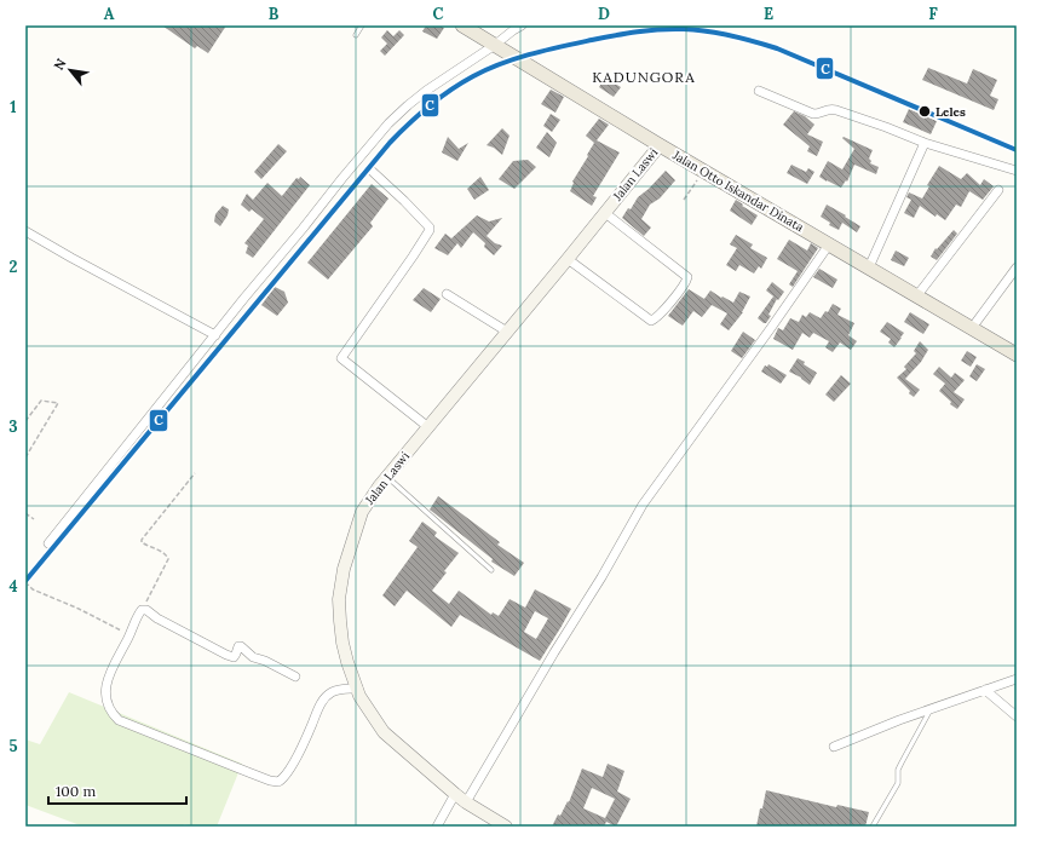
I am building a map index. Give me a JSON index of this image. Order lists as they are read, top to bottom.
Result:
{
  "streets": {
    "main road": ["Jalan Otto Iskandar Dinata"],
    "street": ["Jalan Laswi"]
  },
  "crossings": [
    ["Jalan Laswi", "Jalan Otto Iskandar Dinata"]
  ],
  "districts": ["KADUNGORA"],
  "places": ["Leles"],
  "lines": ["transit line C"],
  "scale_bar": "100 m",
  "north": "top left",
  "grid": {
    "columns": [
      "A",
      "B",
      "C",
      "D",
      "E",
      "F"
    ],
    "rows": [
      "1",
      "2",
      "3",
      "4",
      "5"
    ]
  }
}
